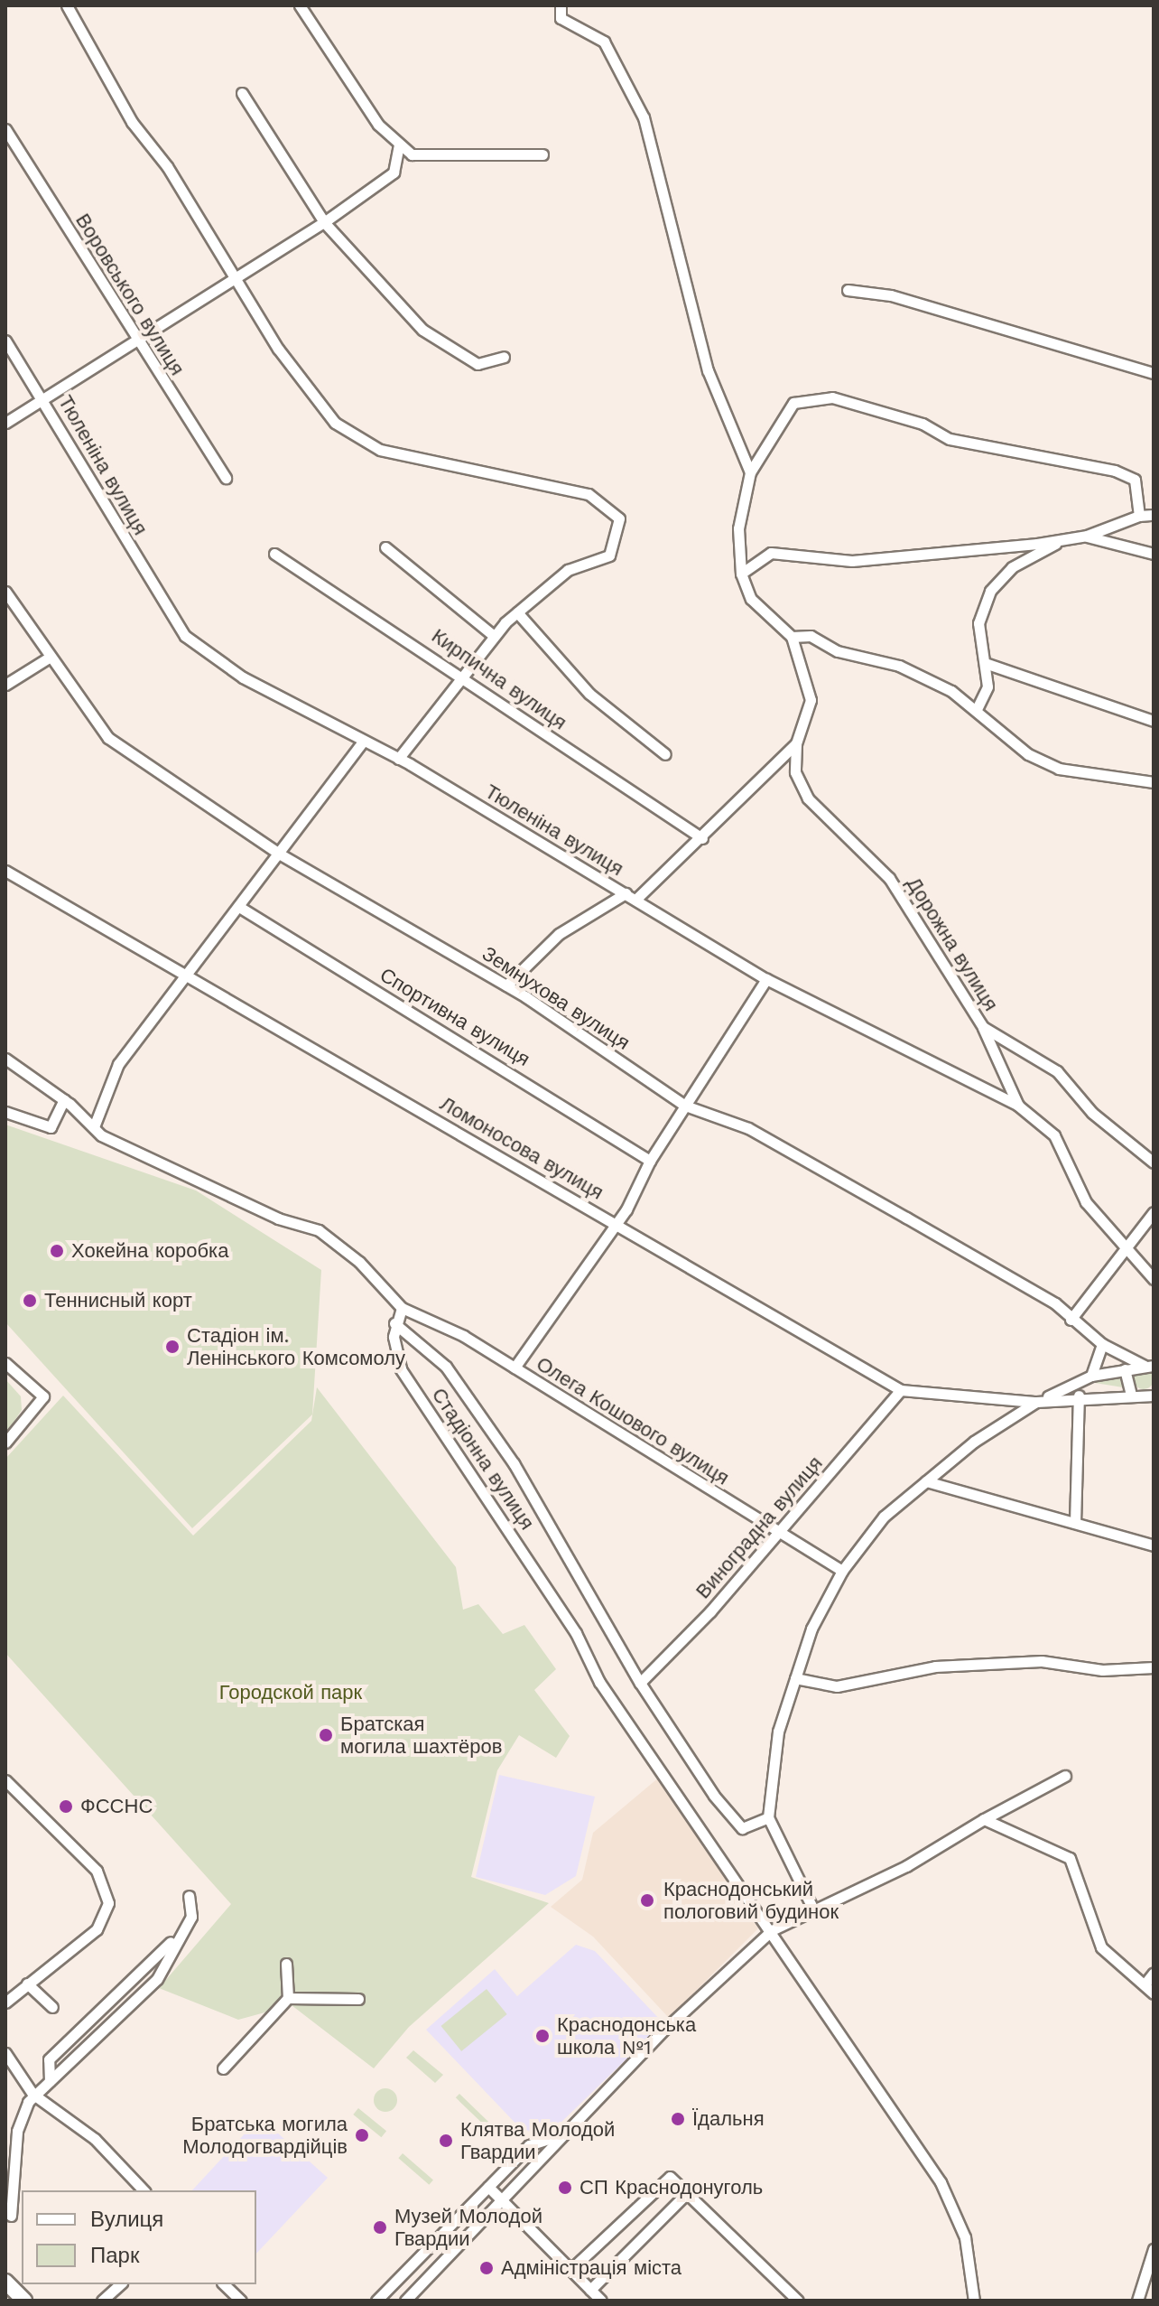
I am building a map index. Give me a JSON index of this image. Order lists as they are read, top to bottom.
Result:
{
  "streets": {
    "street": [
      "Воровського вулиця",
      "Тюленіна вулиця",
      "Кирпична вулиця",
      "Дорожна вулиця",
      "Земнухова вулиця",
      "Спортивна вулиця",
      "Ломоносова вулиця",
      "Олега Кошового вулиця",
      "Стадіонна вулиця",
      "Виноградна вулиця"
    ]
  },
  "crossings": [
    ["Ломоносова вулиця", "Виноградна вулиця"],
    ["Олега Кошового вулиця", "Виноградна вулиця"],
    ["Стадіонна вулиця", "Виноградна вулиця"]
  ],
  "parks": ["Городской парк"],
  "places": [
    "Хокейна коробка",
    "Теннисный корт",
    "Стадіон ім. Ленінського Комсомолу",
    "Братская могила шахтёров",
    "ФССНС",
    "Краснодонський пологовий будинок",
    "Краснодонська школа №1",
    "Їдальня",
    "Братська могила Молодогвардійців",
    "Клятва Молодой Гвардии",
    "СП Краснодонуголь",
    "Музей Молодой Гвардии",
    "Адміністрація міста"
  ],
  "legend": ["Вулиця", "Парк"]
}
